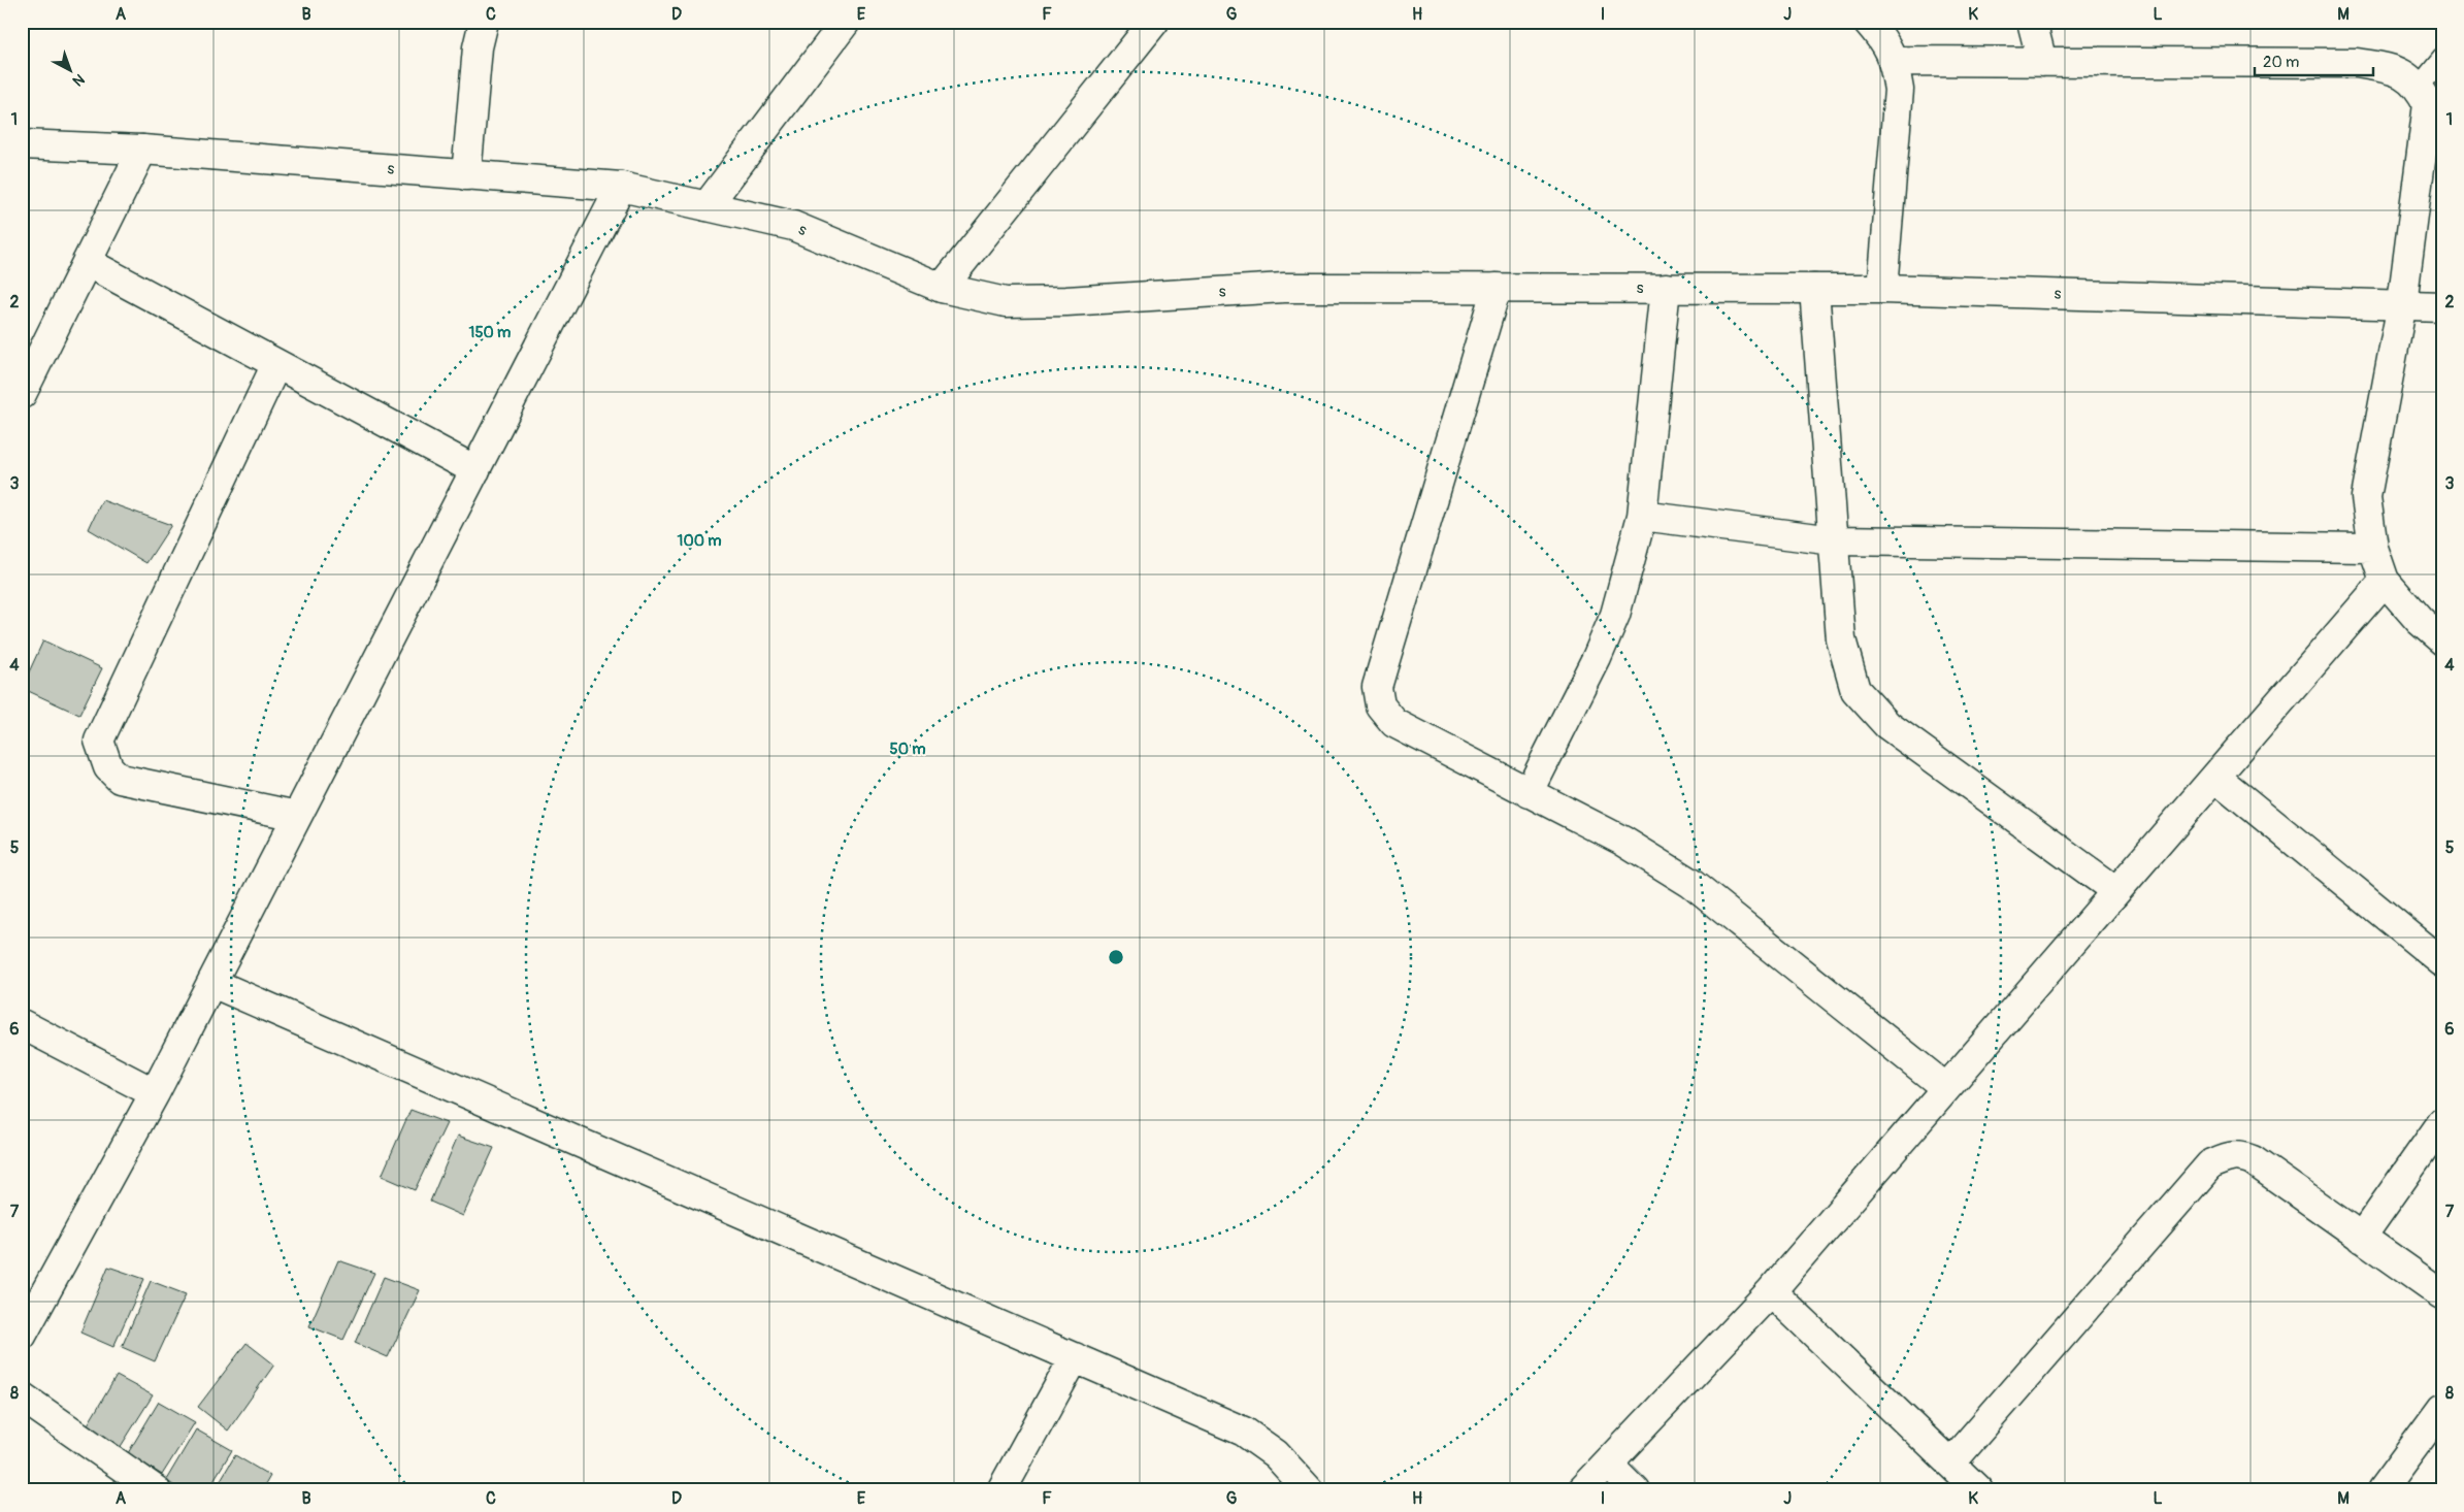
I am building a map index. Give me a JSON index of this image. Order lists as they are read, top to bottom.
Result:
{
  "streets": {
    "street": ["s"]
  },
  "scale_bar": "20 m",
  "north": "bottom right",
  "grid": {
    "columns": [
      "A",
      "B",
      "C",
      "D",
      "E",
      "F",
      "G",
      "H",
      "I",
      "J",
      "K",
      "L",
      "M"
    ],
    "rows": [
      "1",
      "2",
      "3",
      "4",
      "5",
      "6",
      "7",
      "8"
    ]
  },
  "rings": ["150 m", "100 m", "50 m"]
}
